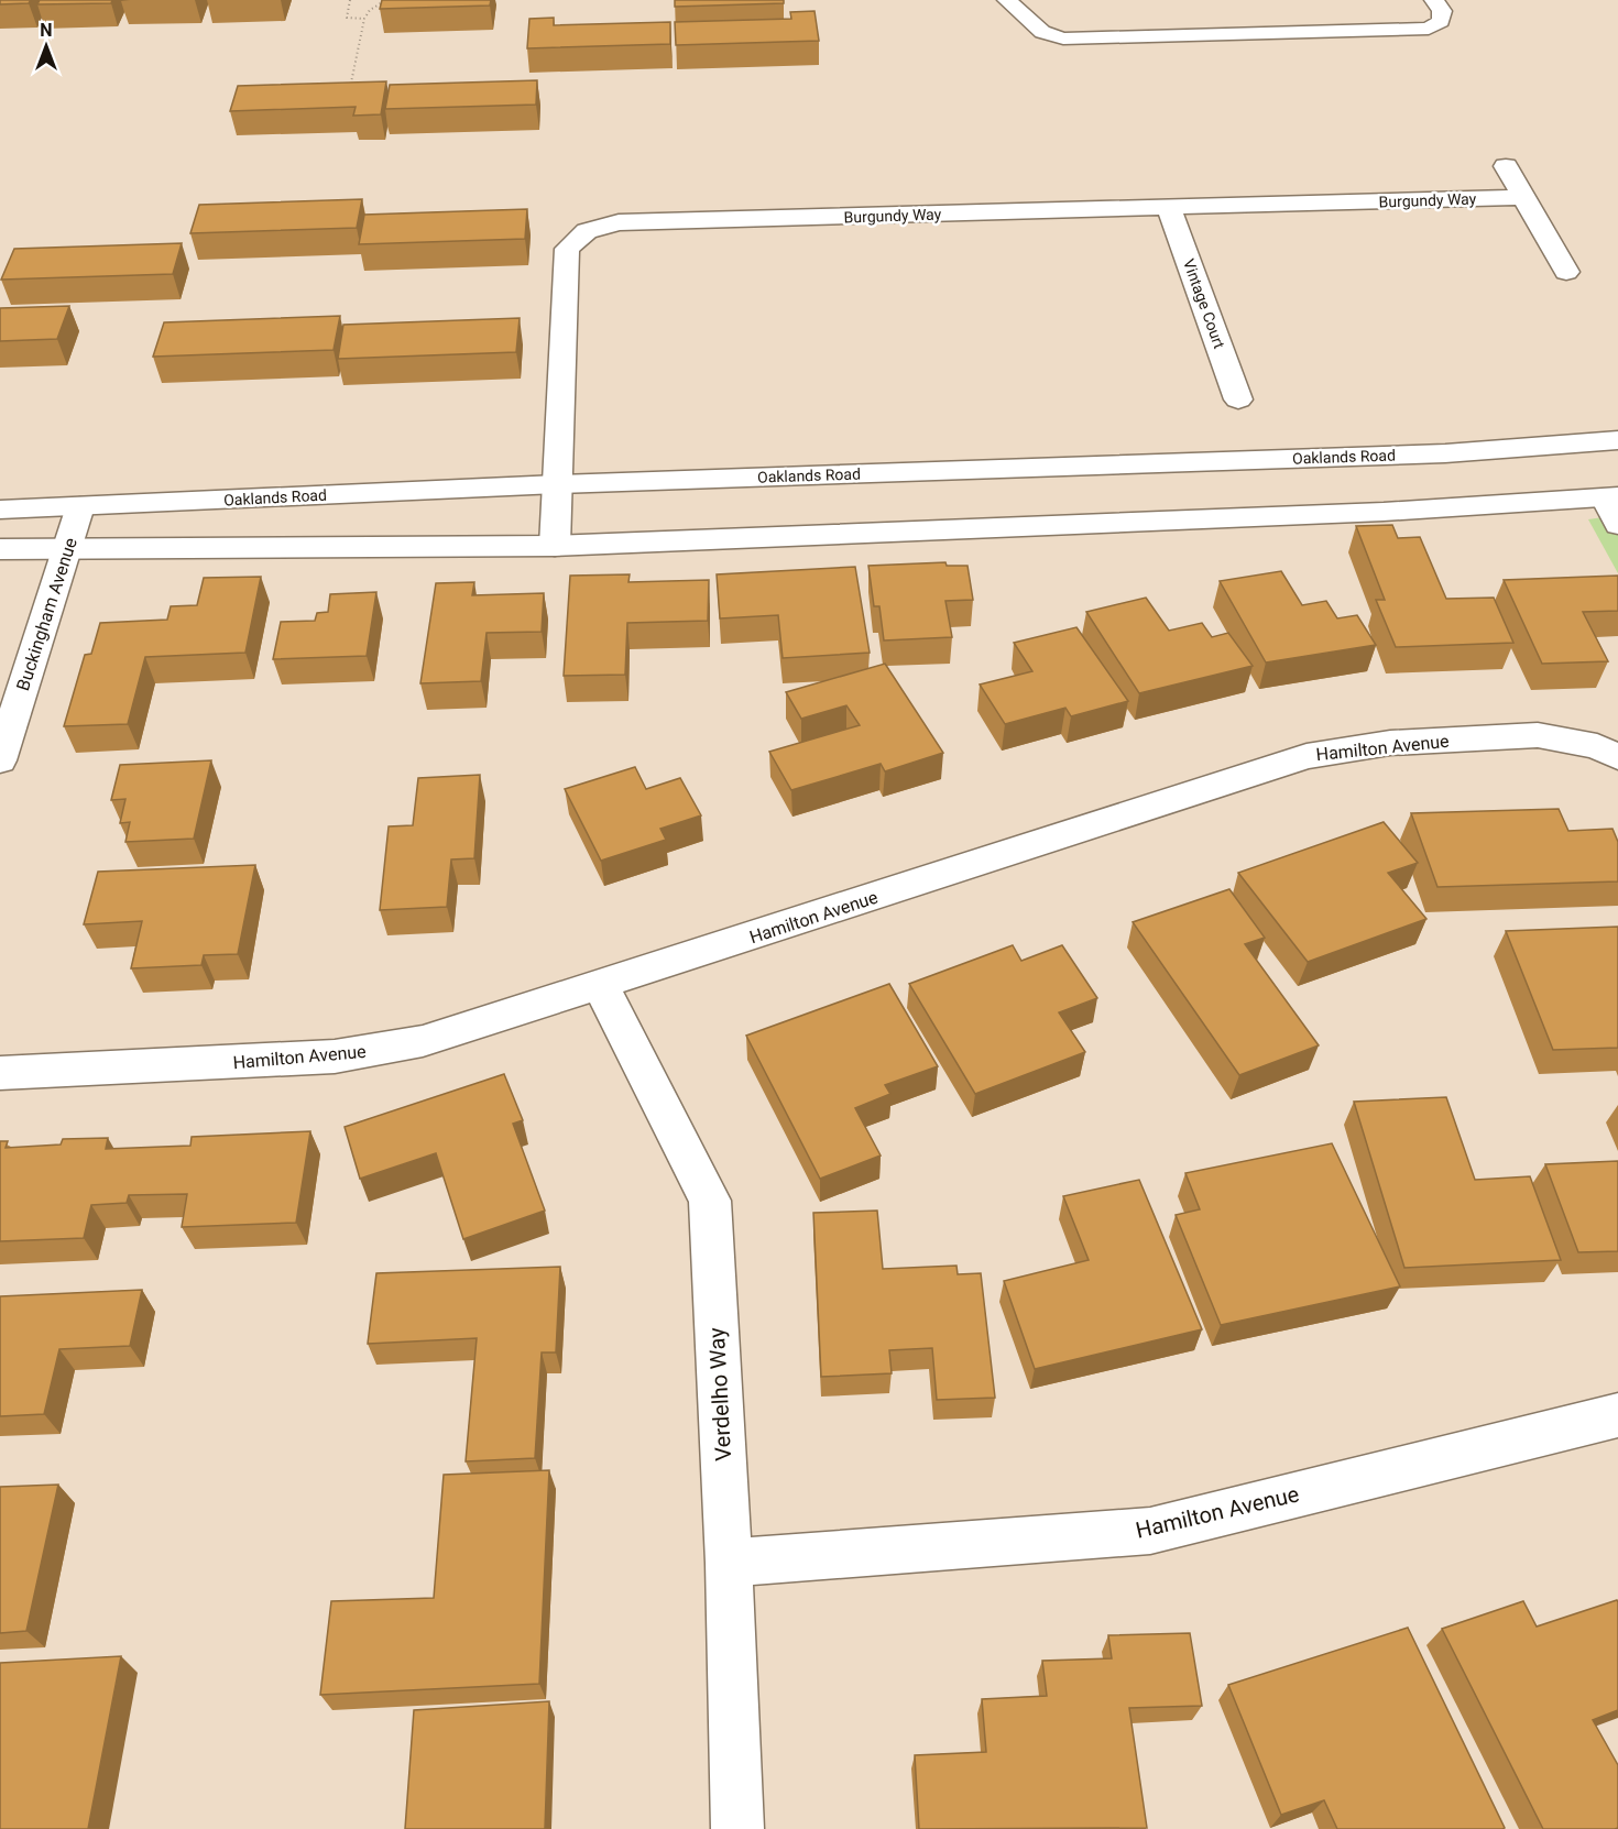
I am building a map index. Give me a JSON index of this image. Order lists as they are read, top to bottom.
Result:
{
  "streets": {
    "street": [
      "Burgundy Way",
      "Vintage Court",
      "Oaklands Road",
      "Buckingham Avenue",
      "Hamilton Avenue",
      "Verdelho Way"
    ]
  },
  "crossings": [
    ["Burgundy Way", "Vintage Court"],
    ["Burgundy Way", "Oaklands Road"],
    ["Oaklands Road", "Buckingham Avenue"],
    ["Hamilton Avenue", "Verdelho Way"]
  ],
  "north": "top"
}
